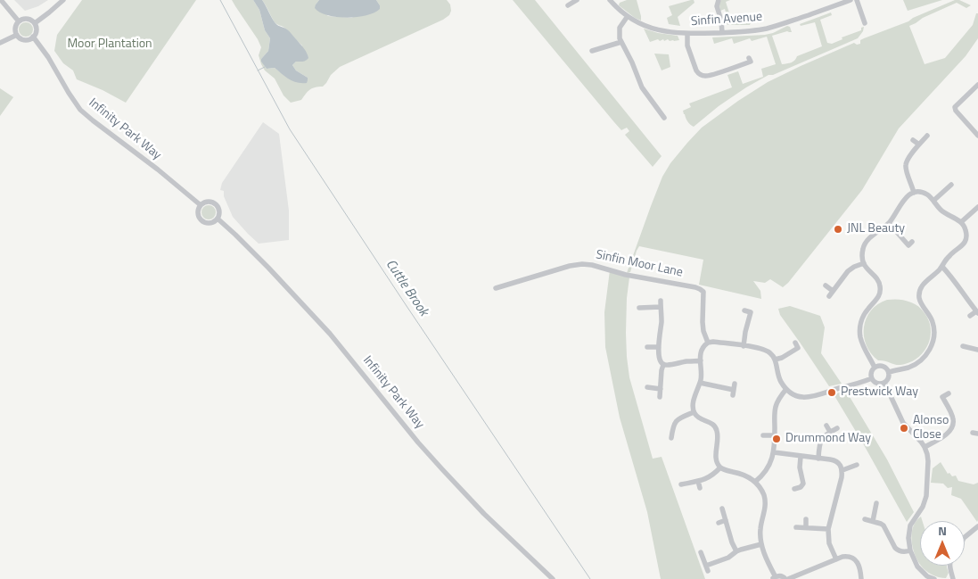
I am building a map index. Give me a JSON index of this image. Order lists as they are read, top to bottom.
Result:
{
  "streets": {
    "street": ["Sinfin Avenue", "Infinity Park Way", "Sinfin Moor Lane"]
  },
  "water": ["Cuttle Brook"],
  "parks": ["Moor Plantation"],
  "places": [
    "JNL Beauty",
    "Prestwick Way",
    "Alonso Close",
    "Drummond Way"
  ],
  "north": "top"
}
